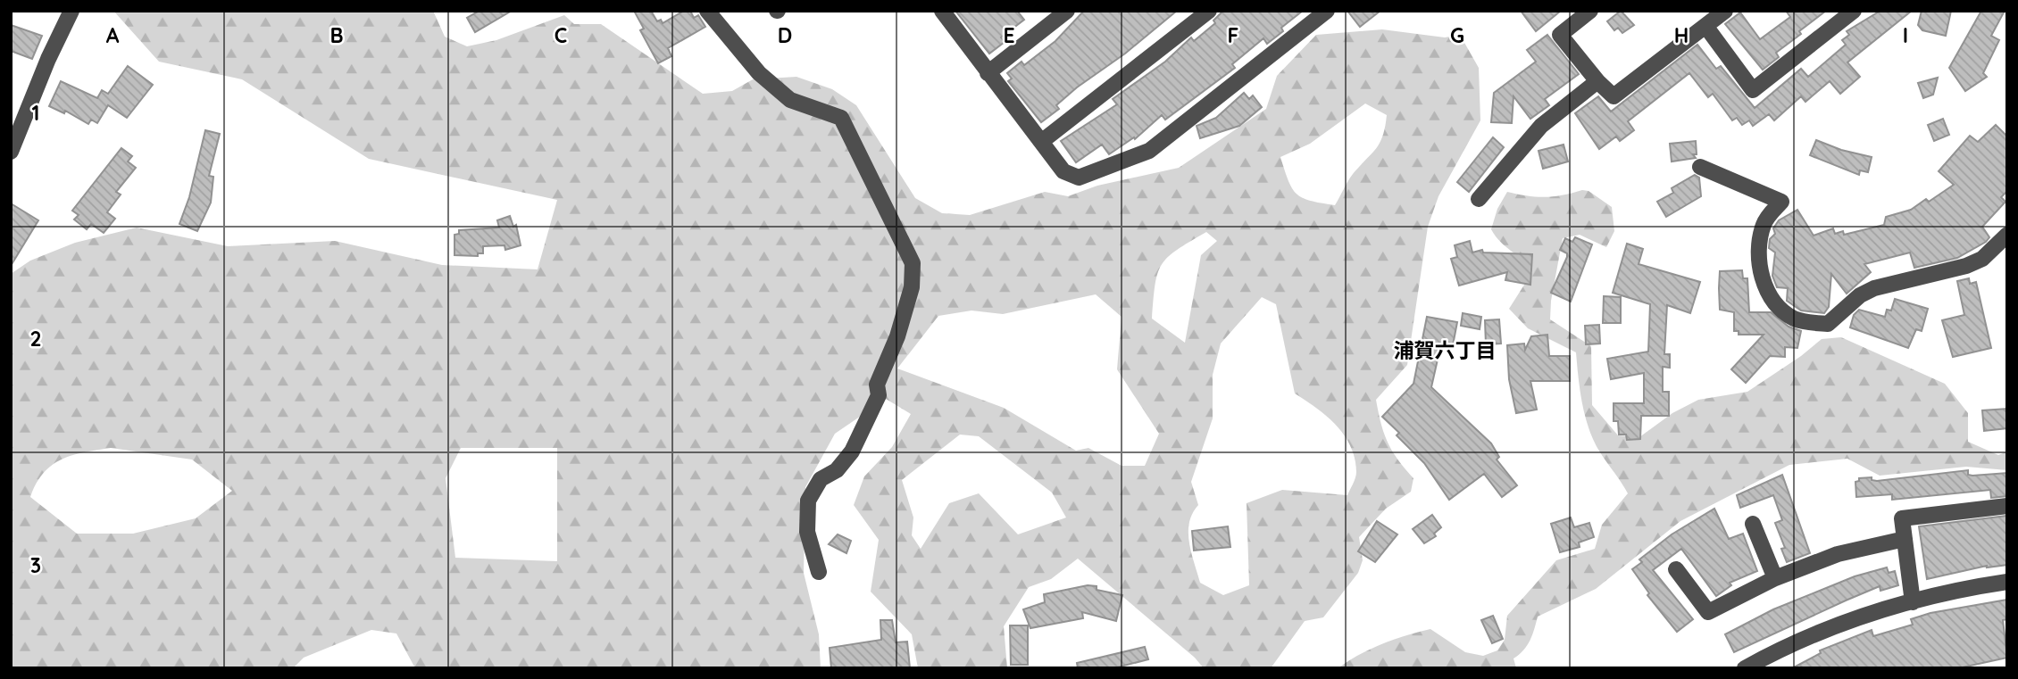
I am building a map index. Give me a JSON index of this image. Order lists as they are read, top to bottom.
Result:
{
  "districts": ["浦賀六丁目"],
  "grid": {
    "columns": [
      "A",
      "B",
      "C",
      "D",
      "E",
      "F",
      "G",
      "H",
      "I"
    ],
    "rows": ["1", "2", "3"]
  }
}
